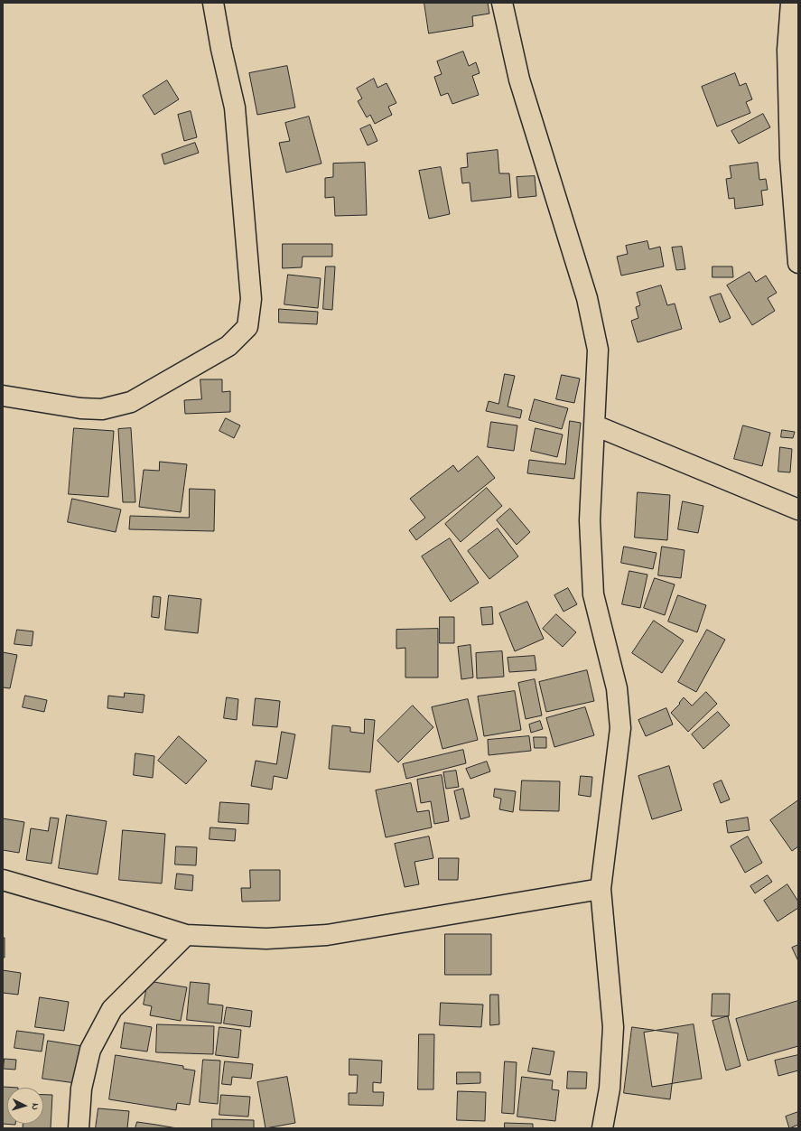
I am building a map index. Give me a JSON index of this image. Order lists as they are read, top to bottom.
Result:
{
  "north": "right"
}
